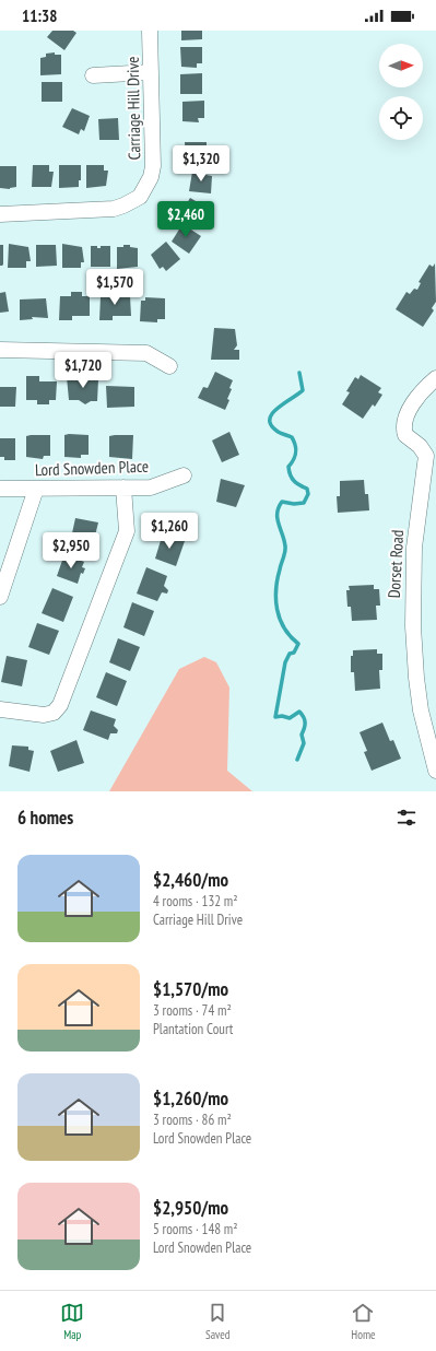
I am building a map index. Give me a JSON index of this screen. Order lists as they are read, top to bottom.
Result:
{
  "streets": {
    "street": ["Carriage Hill Drive", "Lord Snowden Place", "Dorset Road"]
  },
  "north": "right",
  "page": {
    "status": "11:38",
    "price": [
      "$1,320",
      "$2,460",
      "$1,570",
      "$1,720",
      "$1,260",
      "$2,950"
    ],
    "heading": "6 homes",
    "list": [
      {
        "name": "$2,460/mo",
        "note": "4 rooms · 132 m² · Carriage Hill Drive"
      },
      {
        "name": "$1,570/mo",
        "note": "3 rooms · 74 m² · Plantation Court"
      },
      {
        "name": "$1,260/mo",
        "note": "3 rooms · 86 m² · Lord Snowden Place"
      },
      {
        "name": "$2,950/mo",
        "note": "5 rooms · 148 m² · Lord Snowden Place"
      }
    ],
    "tabs": ["Map", "Saved", "Home"]
  }
}
